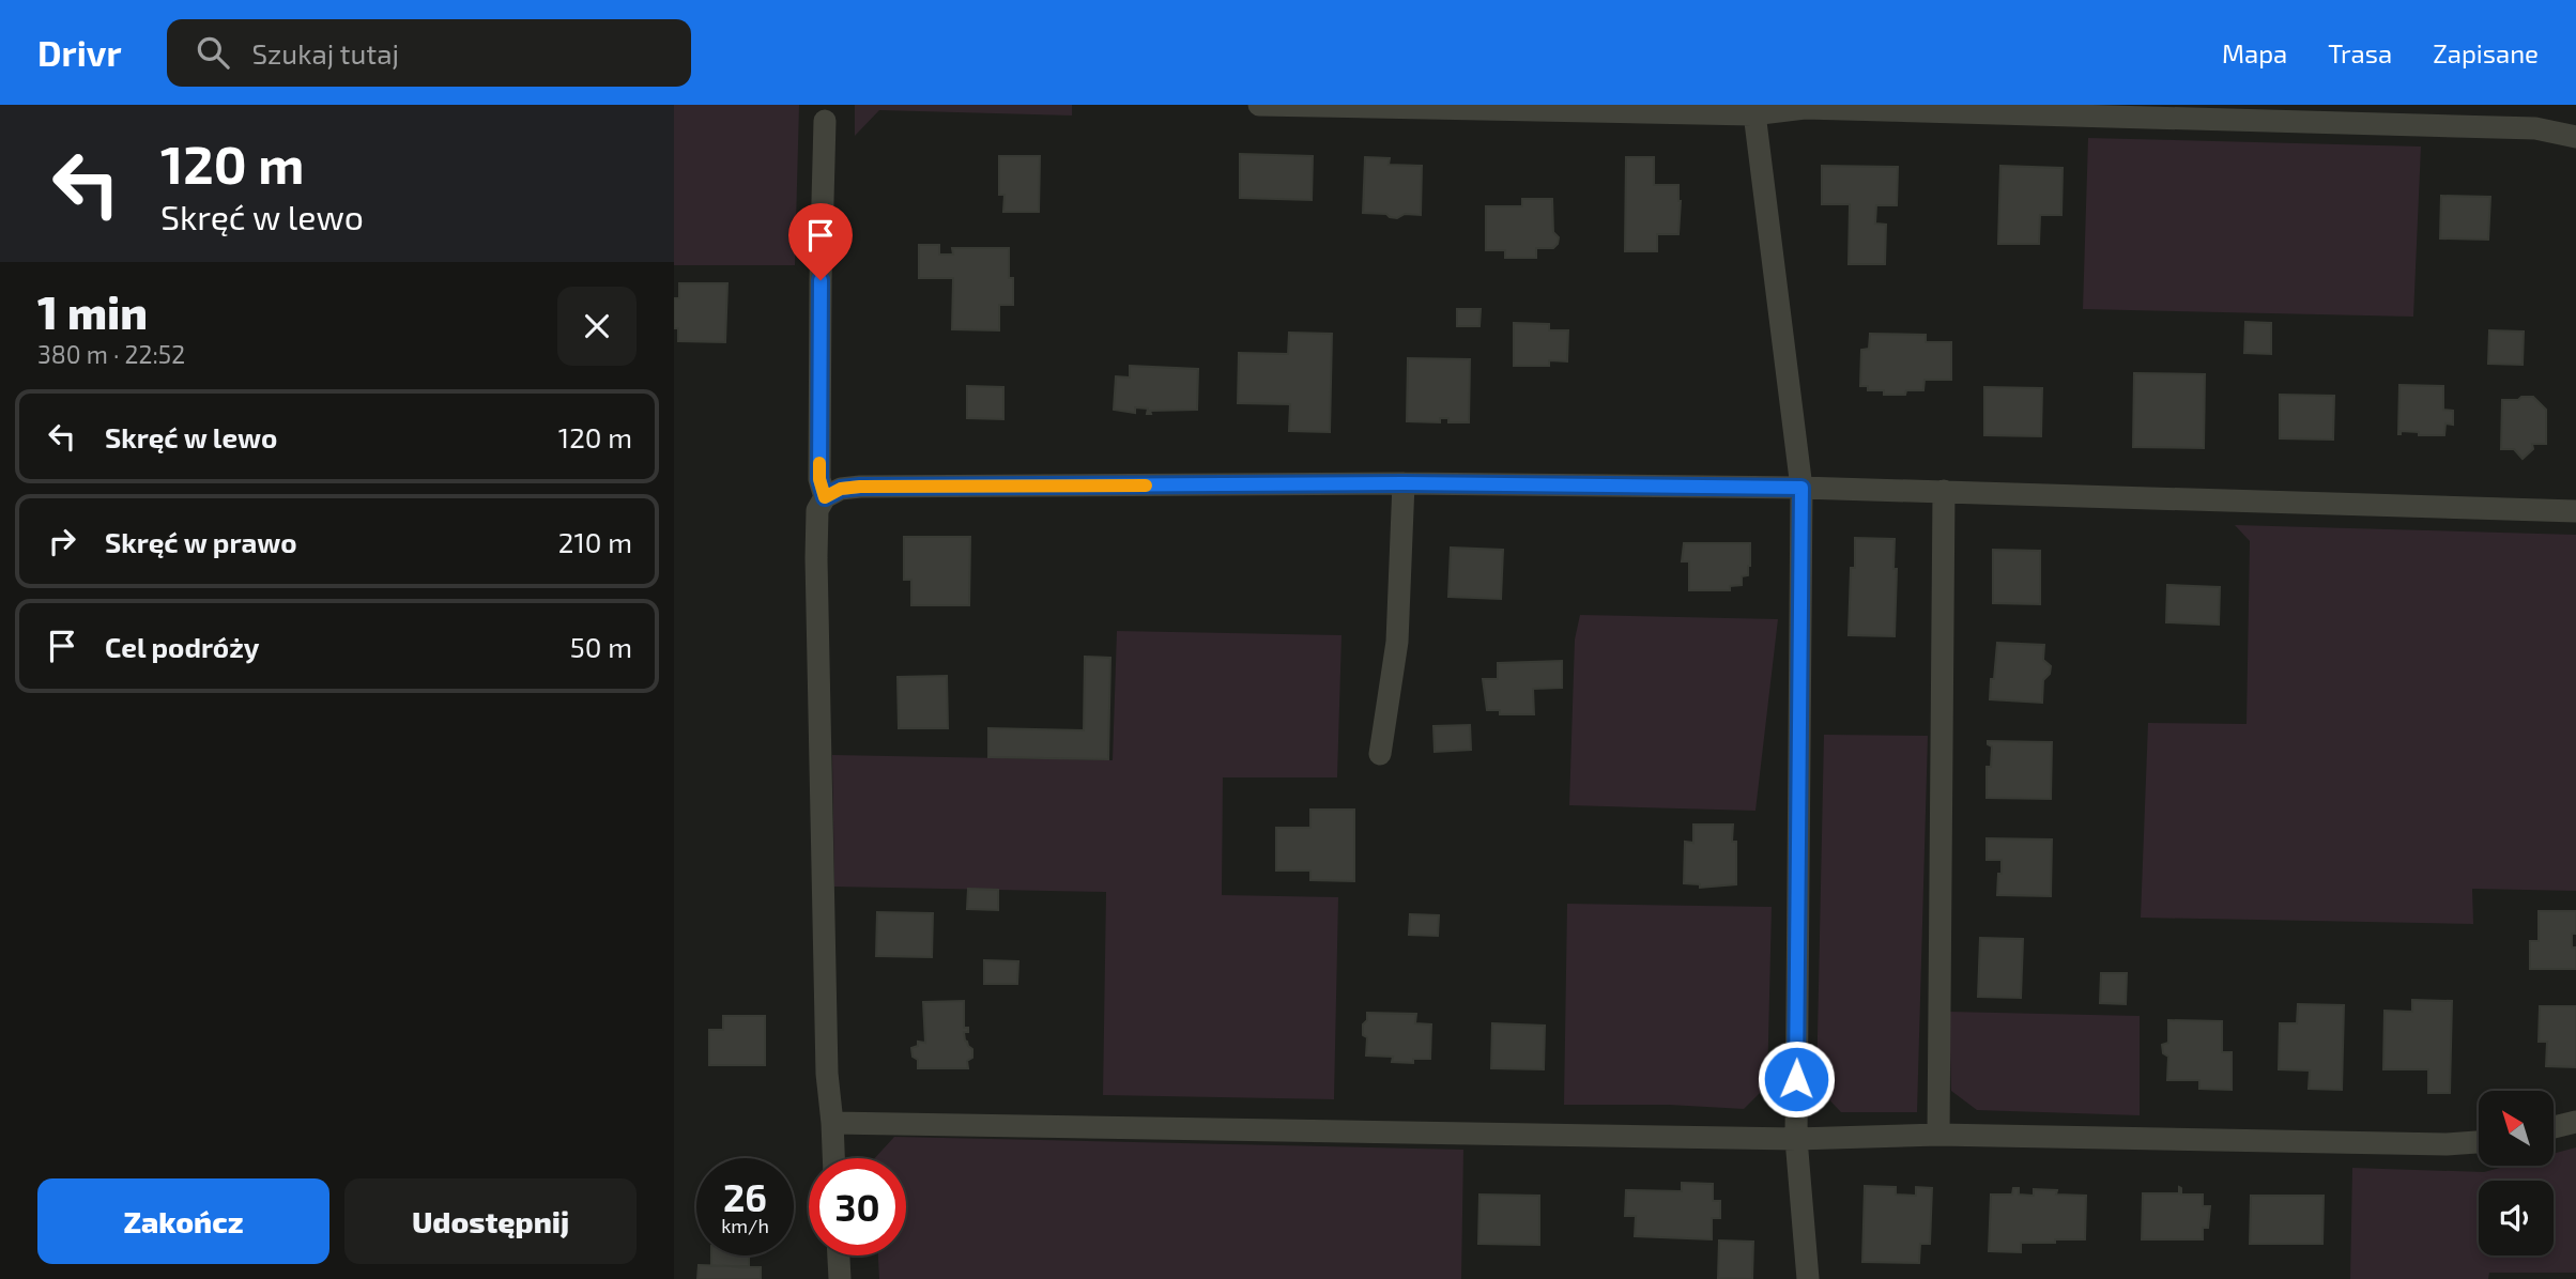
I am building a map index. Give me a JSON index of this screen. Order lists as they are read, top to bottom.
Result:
{
  "north": "top left",
  "page": {
    "header": "Drivr",
    "search": "Szukaj tutaj",
    "nav": ["Mapa", "Trasa", "Zapisane"],
    "turn": ["120 m", "Skręć w lewo"],
    "heading": ["1 min", "380 m · 22:52"],
    "list": [
      {
        "name": "Skręć w lewo",
        "value": "120 m"
      },
      {
        "name": "Skręć w prawo",
        "value": "210 m"
      },
      {
        "name": "Cel podróży",
        "value": "50 m"
      }
    ],
    "speed": "26 km/h",
    "limit": "30",
    "buttons": ["Zakończ", "Udostępnij"]
  }
}
